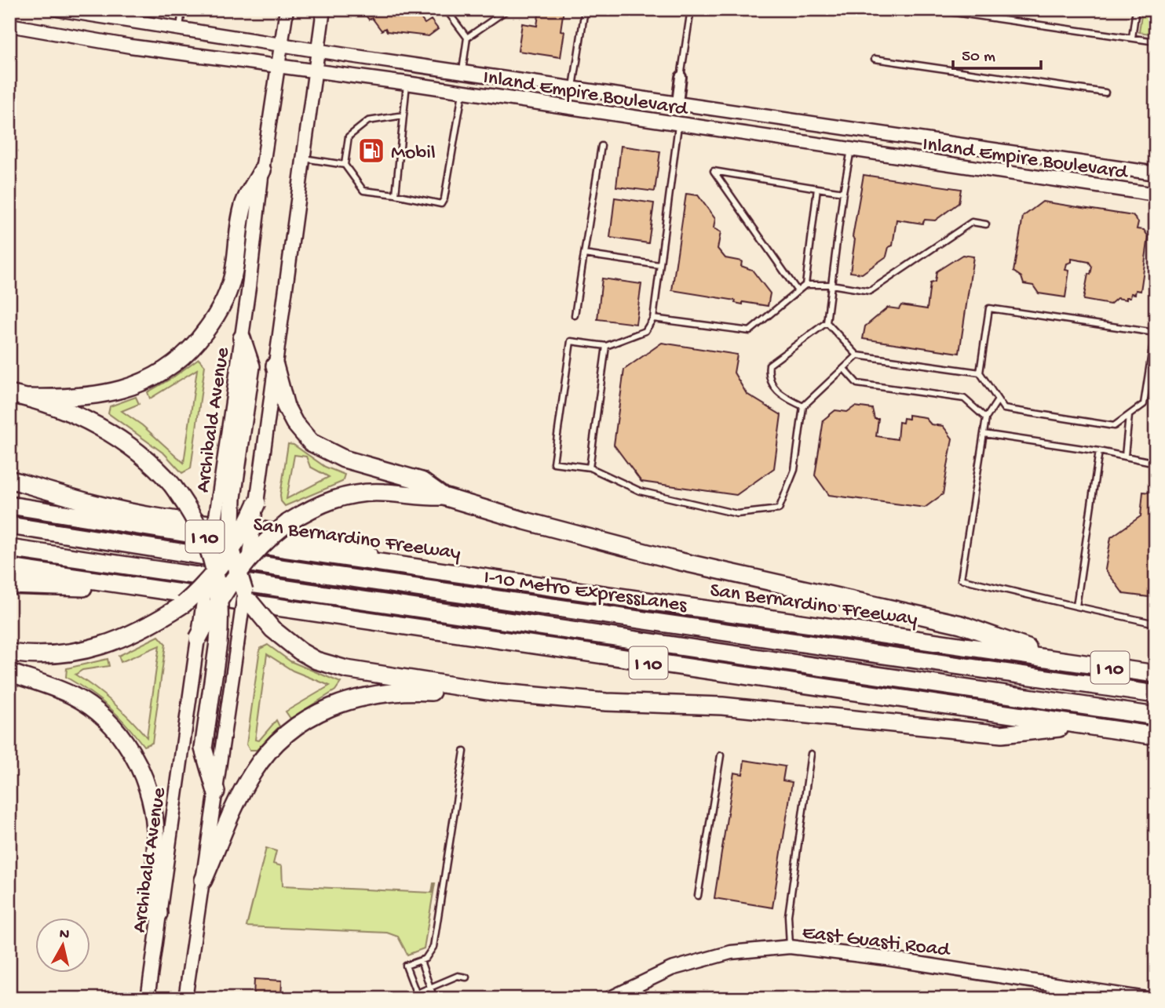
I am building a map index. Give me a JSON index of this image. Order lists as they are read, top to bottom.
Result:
{
  "streets": {
    "highway": ["I 10", "San Bernardino Freeway", "I-10 Metro ExpressLanes"],
    "main road": ["Inland Empire Boulevard", "Archibald Avenue", "East Guasti Road"]
  },
  "crossings": [
    ["Inland Empire Boulevard", "Archibald Avenue"]
  ],
  "places": {
    "fuel station": ["Mobil"]
  },
  "scale_bar": "50 m",
  "north": "top"
}
